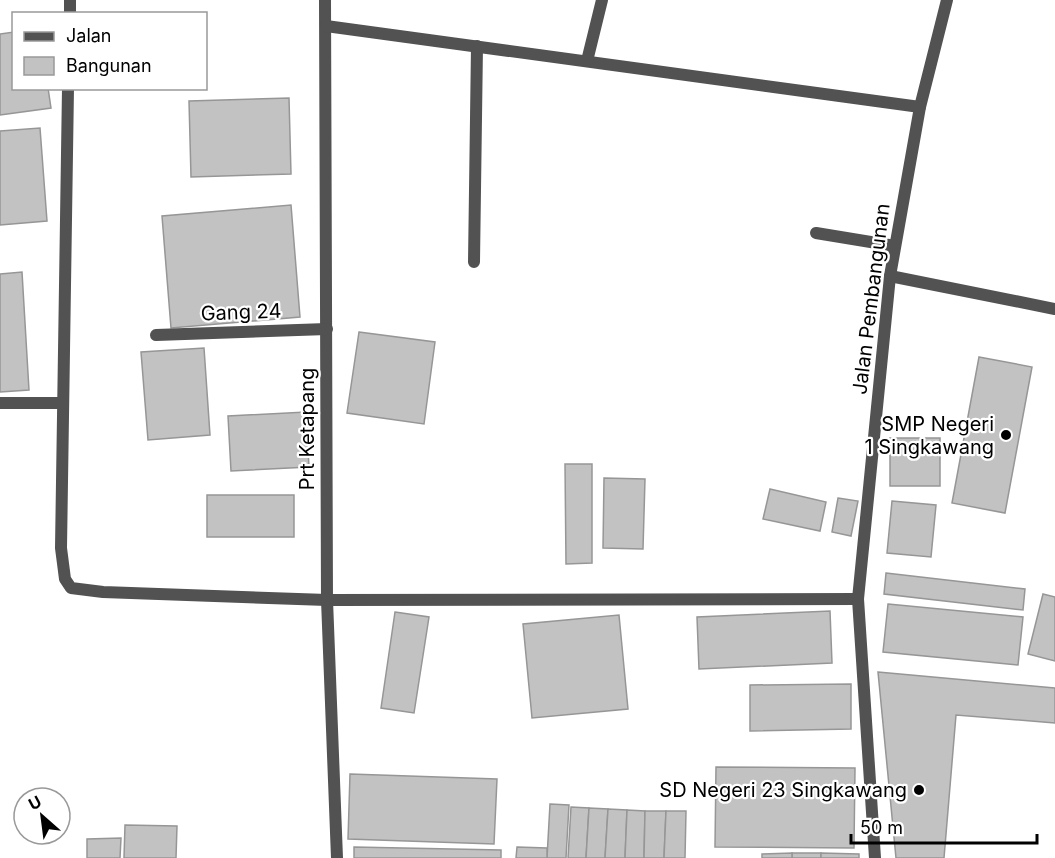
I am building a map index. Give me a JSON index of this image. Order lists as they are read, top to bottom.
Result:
{
  "streets": {
    "street": ["Jalan Pembangunan", "Gang 24", "Prt Ketapang"]
  },
  "crossings": [
    ["Gang 24", "Prt Ketapang"]
  ],
  "places": ["SMP Negeri 1 Singkawang", "SD Negeri 23 Singkawang"],
  "legend": ["Jalan", "Bangunan"],
  "scale_bar": "50 m",
  "north": "top left"
}
